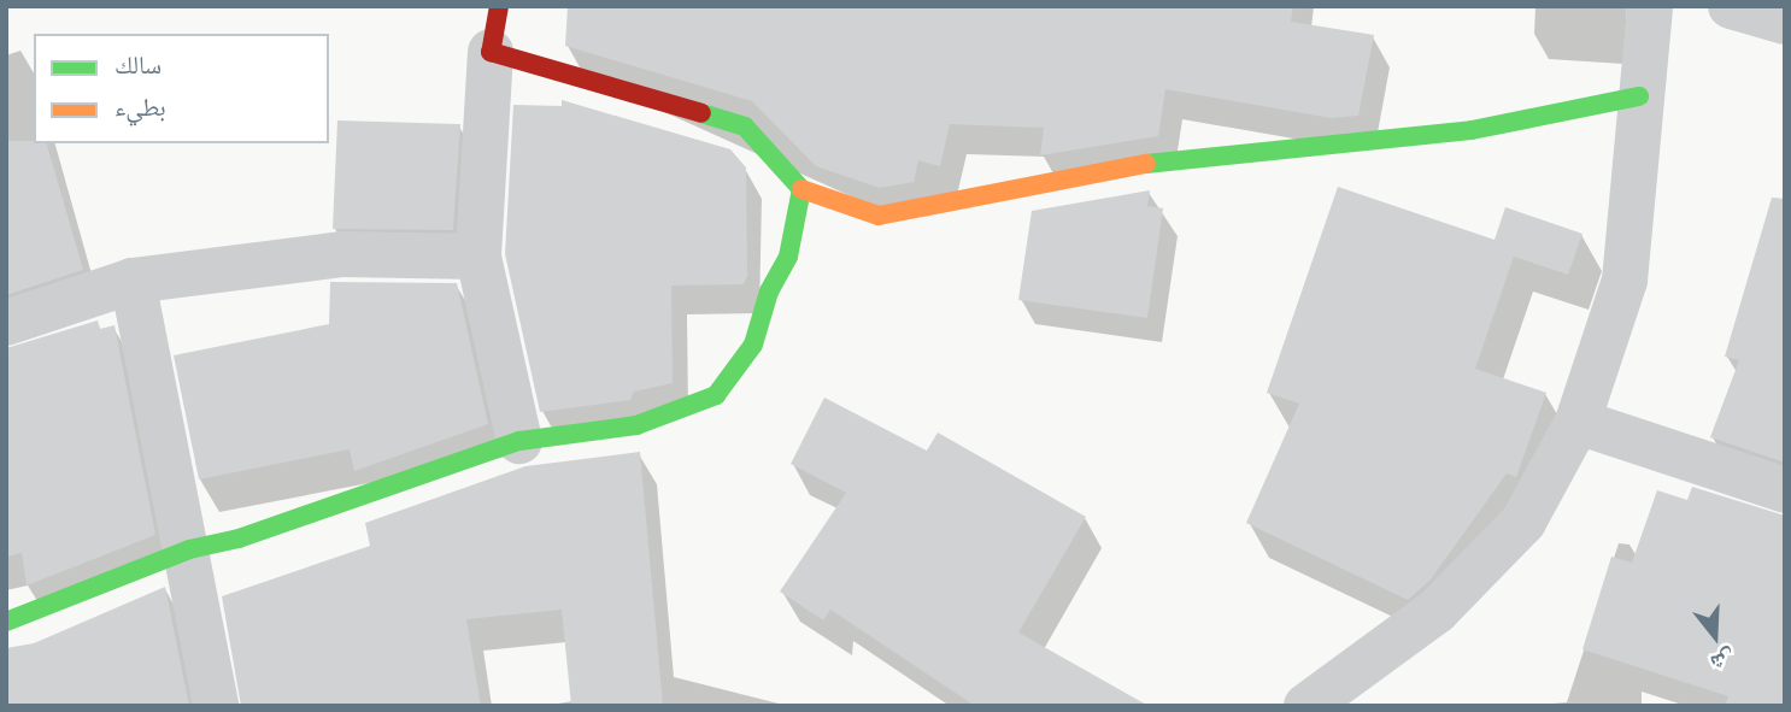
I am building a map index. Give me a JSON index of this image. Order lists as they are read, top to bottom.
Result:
{
  "legend": ["سالك", "بطيء"],
  "north": "bottom"
}
